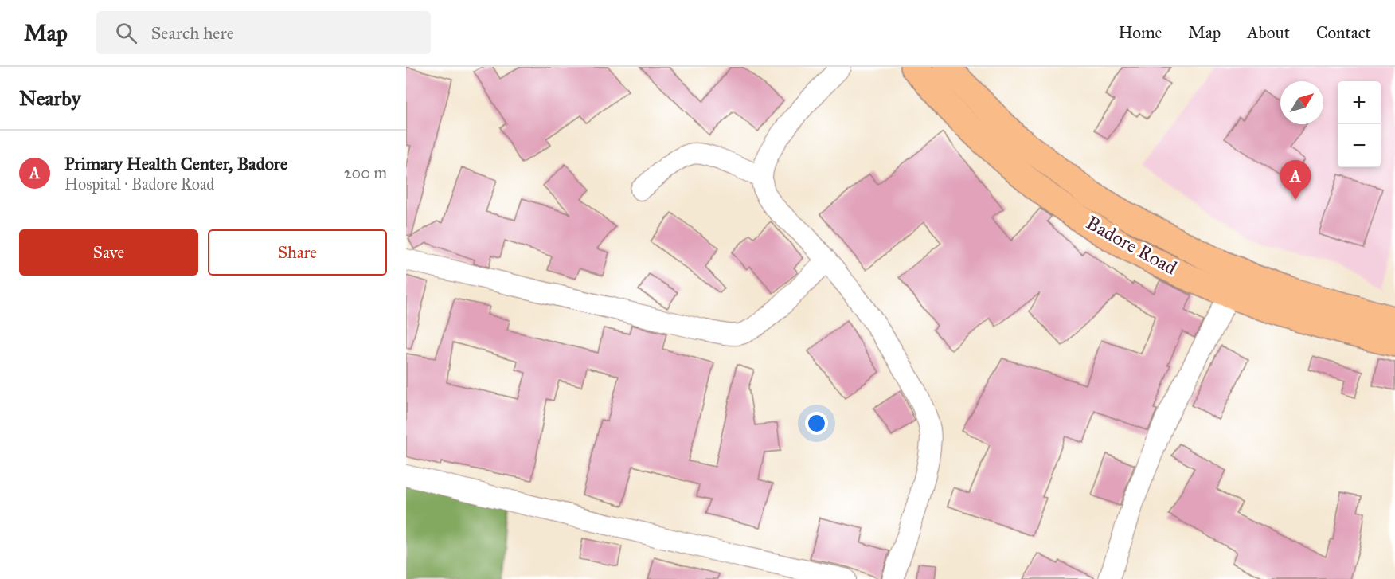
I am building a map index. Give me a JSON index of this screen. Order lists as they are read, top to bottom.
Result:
{
  "streets": {
    "main road": ["Badore Road"]
  },
  "north": "top right",
  "page": {
    "header": "Map",
    "search": "Search here",
    "nav": [
      "Home",
      "Map",
      "About",
      "Contact"
    ],
    "heading": "Nearby",
    "map_buttons": ["+", "−"],
    "list": [
      {
        "mark": "A",
        "name": "Primary Health Center, Badore",
        "note": "Hospital · Badore Road",
        "value": "200 m"
      }
    ],
    "pins": "A",
    "buttons": ["Save", "Share"]
  }
}
